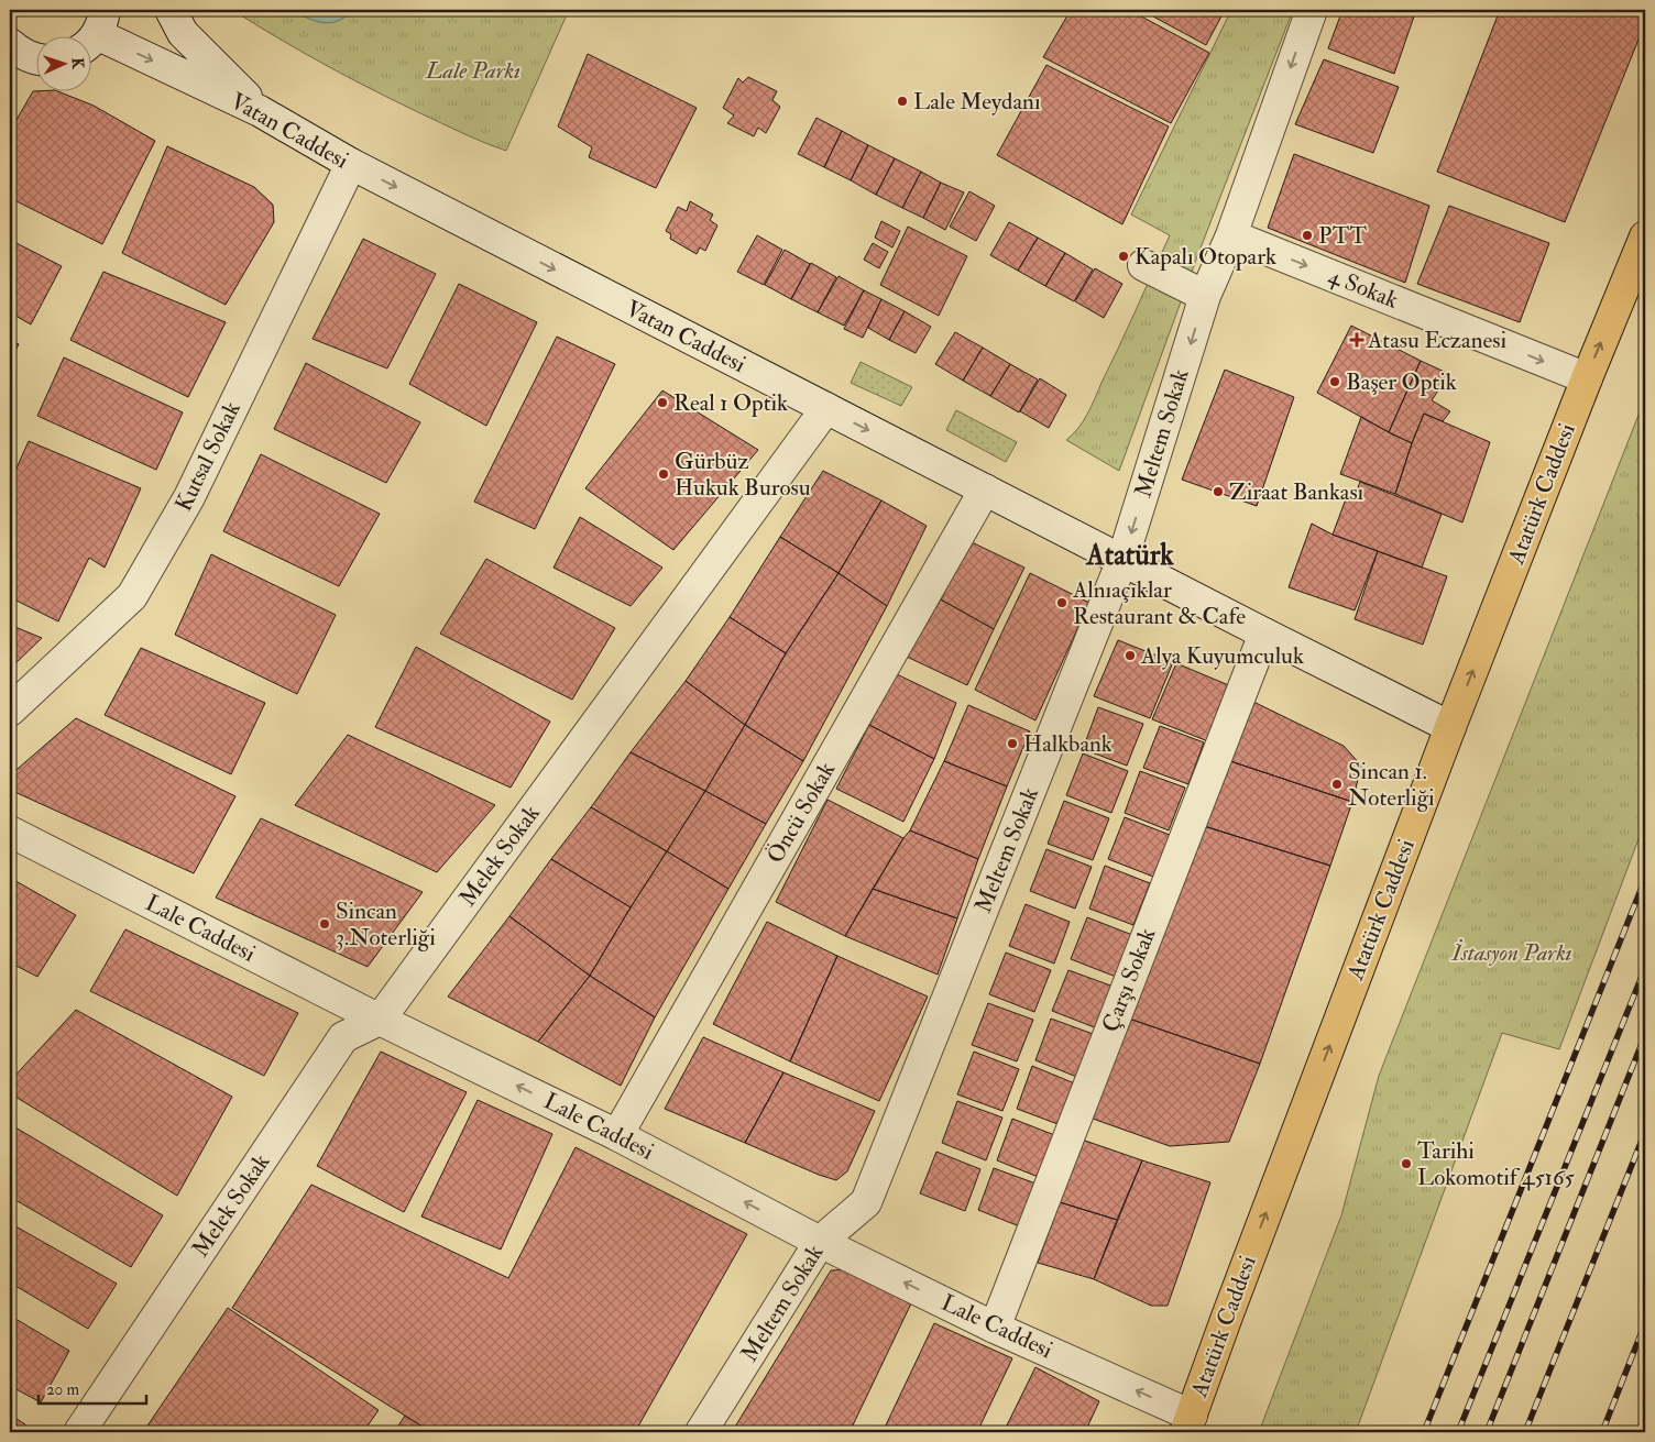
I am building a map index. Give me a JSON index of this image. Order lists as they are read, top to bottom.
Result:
{
  "streets": {
    "main road": ["Atatürk Caddesi"],
    "street": [
      "Vatan Caddesi",
      "4 Sokak",
      "Meltem Sokak",
      "Kutsal Sokak",
      "Öncü Sokak",
      "Melek Sokak",
      "Lale Caddesi",
      "Çarşı Sokak"
    ]
  },
  "crossings": [
    ["Vatan Caddesi", "Meltem Sokak"],
    ["Vatan Caddesi", "Kutsal Sokak"],
    ["Vatan Caddesi", "Atatürk Caddesi"],
    ["Vatan Caddesi", "Öncü Sokak"],
    ["Vatan Caddesi", "Melek Sokak"],
    ["Vatan Caddesi", "Çarşı Sokak"],
    ["4 Sokak", "Meltem Sokak"],
    ["4 Sokak", "Atatürk Caddesi"],
    ["Meltem Sokak", "Lale Caddesi"],
    ["Atatürk Caddesi", "Lale Caddesi"],
    ["Öncü Sokak", "Lale Caddesi"],
    ["Melek Sokak", "Lale Caddesi"],
    ["Lale Caddesi", "Çarşı Sokak"]
  ],
  "one_way": [
    "Vatan Caddesi",
    "4 Sokak",
    "Atatürk Caddesi",
    "Lale Caddesi"
  ],
  "districts": ["Atatürk"],
  "parks": ["Lale Parkı", "İstasyon Parkı"],
  "places": {
    "other": [
      "Lale Meydanı",
      "PTT",
      "Kapalı Otopark",
      "Başer Optik",
      "Real 1 Optik",
      "Gürbüz Hukuk Burosu",
      "Ziraat Bankası",
      "Alnıaçıklar Restaurant & Cafe",
      "Alya Kuyumculuk",
      "Halkbank",
      "Sincan 1. Noterliği",
      "Sincan 3.Noterliği",
      "Tarihi Lokomotif 45165"
    ],
    "health": ["Atasu Eczanesi"]
  },
  "scale_bar": "20 m",
  "north": "right"
}
